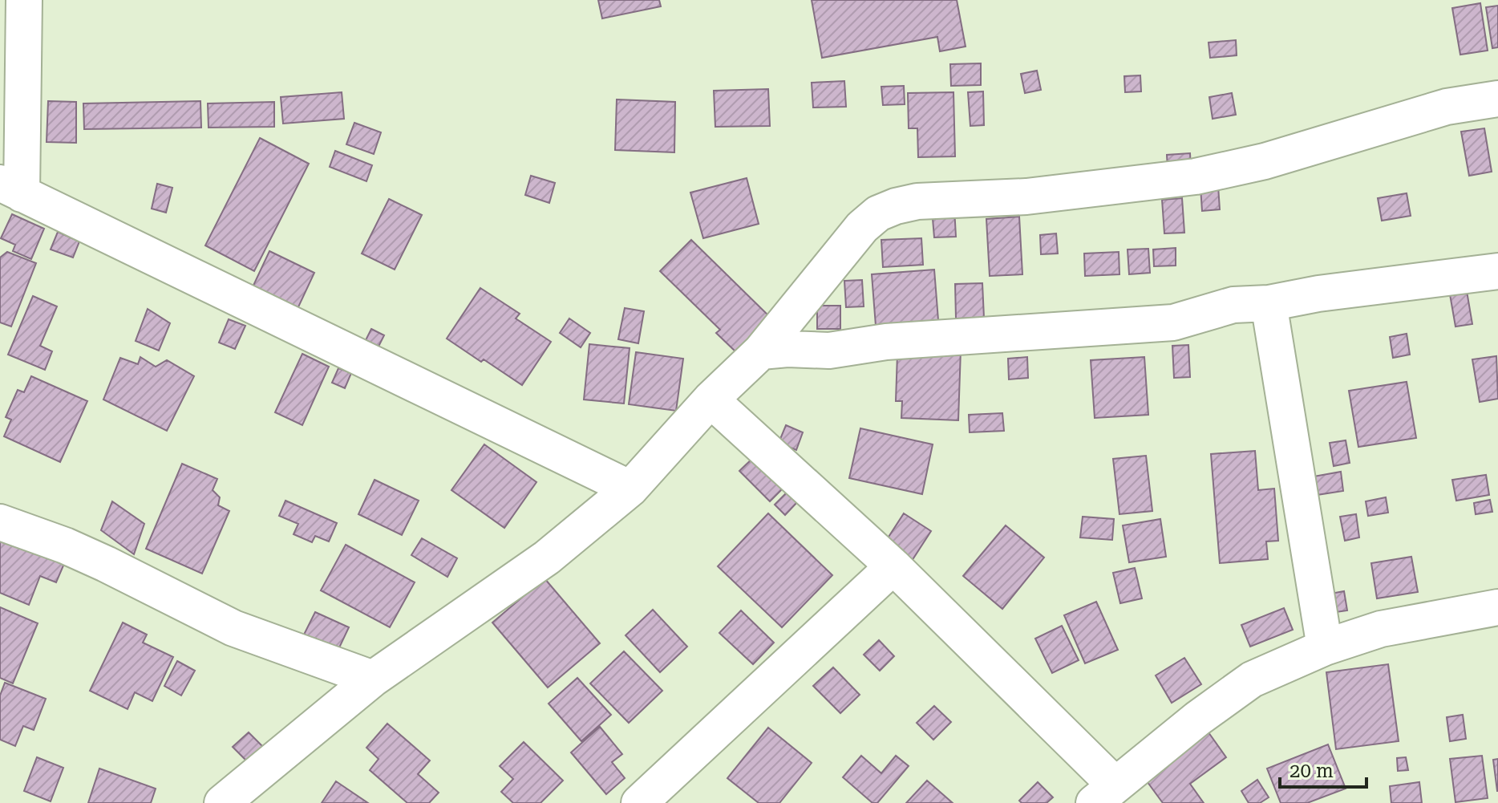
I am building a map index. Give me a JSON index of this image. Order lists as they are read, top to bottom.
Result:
{
  "scale_bar": "20 m"
}
